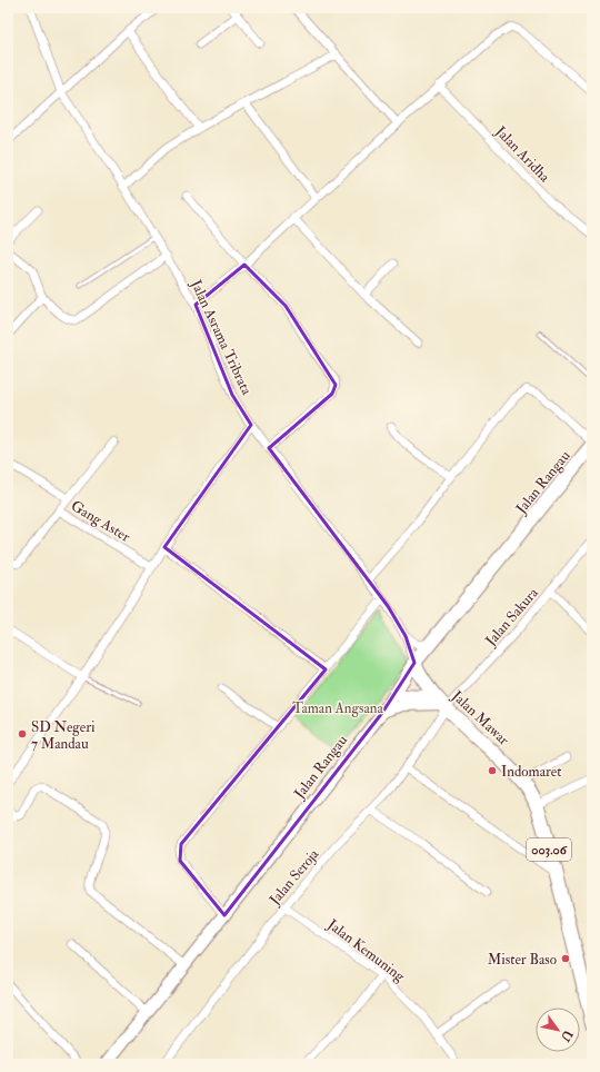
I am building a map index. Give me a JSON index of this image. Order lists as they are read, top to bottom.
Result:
{
  "streets": {
    "main road": ["Jalan Rangau", "Jalan Mawar", "003.06"],
    "street": [
      "Jalan Aridha",
      "Jalan Asrama Tribrata",
      "Gang Aster",
      "Jalan Sakura",
      "Jalan Seroja",
      "Jalan Kemuning"
    ]
  },
  "crossings": [
    ["Jalan Asrama Tribrata", "Jalan Rangau"],
    ["Jalan Asrama Tribrata", "Jalan Mawar"],
    ["Jalan Rangau", "Jalan Mawar"],
    ["Jalan Sakura", "Jalan Mawar"],
    ["Jalan Sakura", "Jalan Seroja"],
    ["Jalan Mawar", "Jalan Seroja"],
    ["Jalan Seroja", "Jalan Kemuning"]
  ],
  "parks": ["Taman Angsana"],
  "places": ["SD Negeri 7 Mandau", "Indomaret", "Mister Baso"],
  "north": "bottom right"
}
